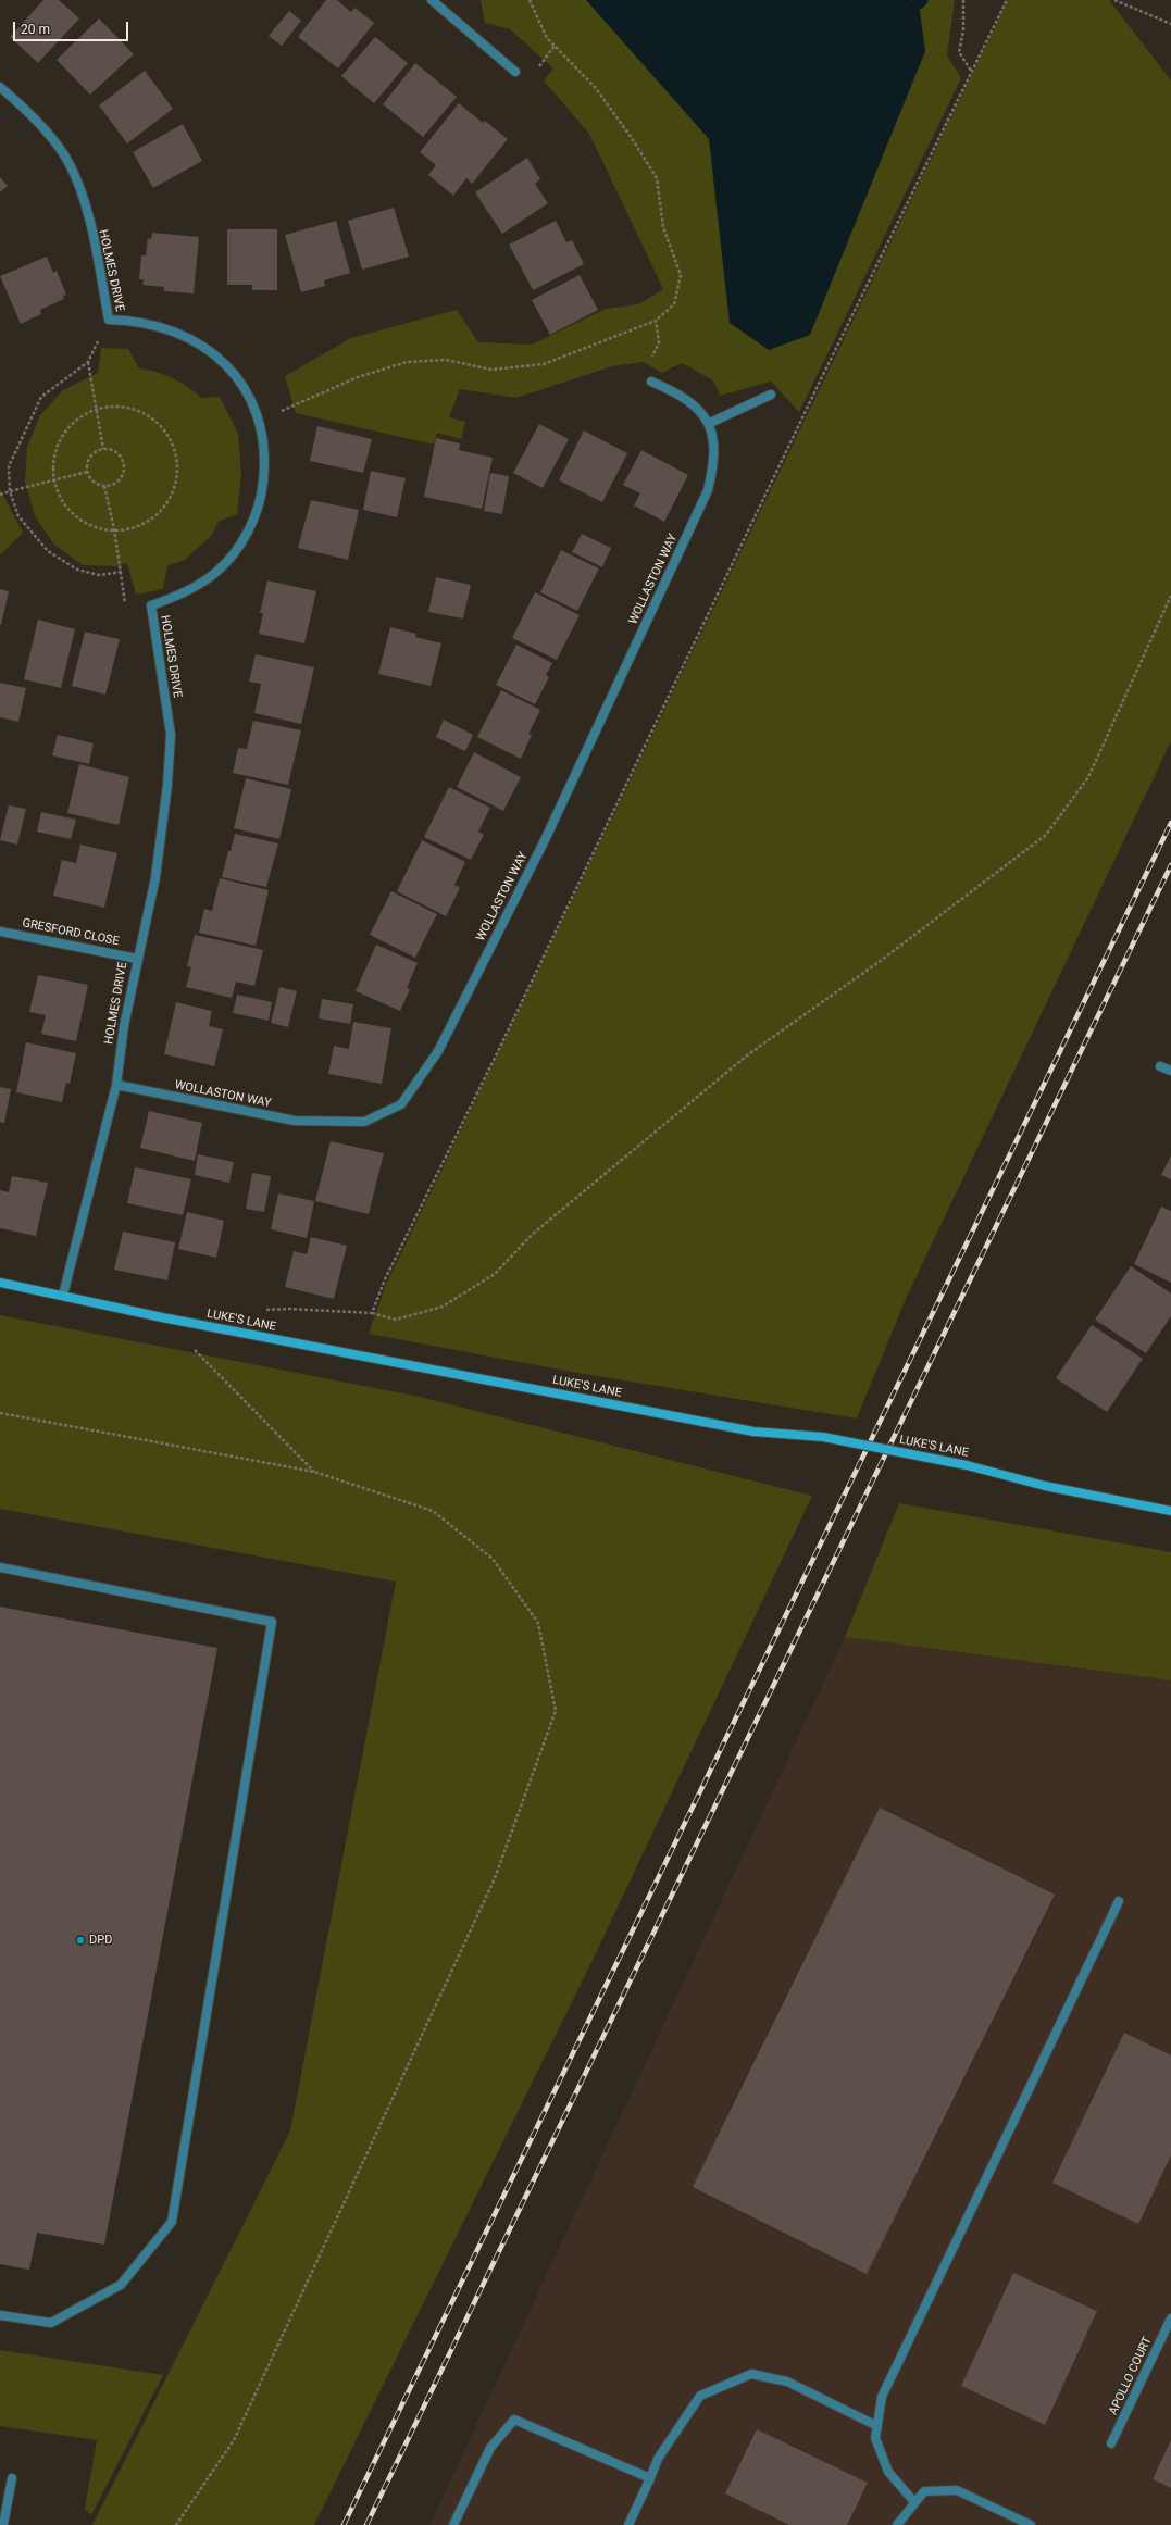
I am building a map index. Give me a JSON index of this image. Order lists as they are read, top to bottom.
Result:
{
  "streets": {
    "street": [
      "HOLMES DRIVE",
      "WOLLASTON WAY",
      "GRESFORD CLOSE",
      "LUKE'S LANE",
      "APOLLO COURT"
    ]
  },
  "crossings": [
    ["HOLMES DRIVE", "WOLLASTON WAY"],
    ["HOLMES DRIVE", "GRESFORD CLOSE"],
    ["HOLMES DRIVE", "LUKE'S LANE"]
  ],
  "places": ["DPD"],
  "scale_bar": "20 m"
}
